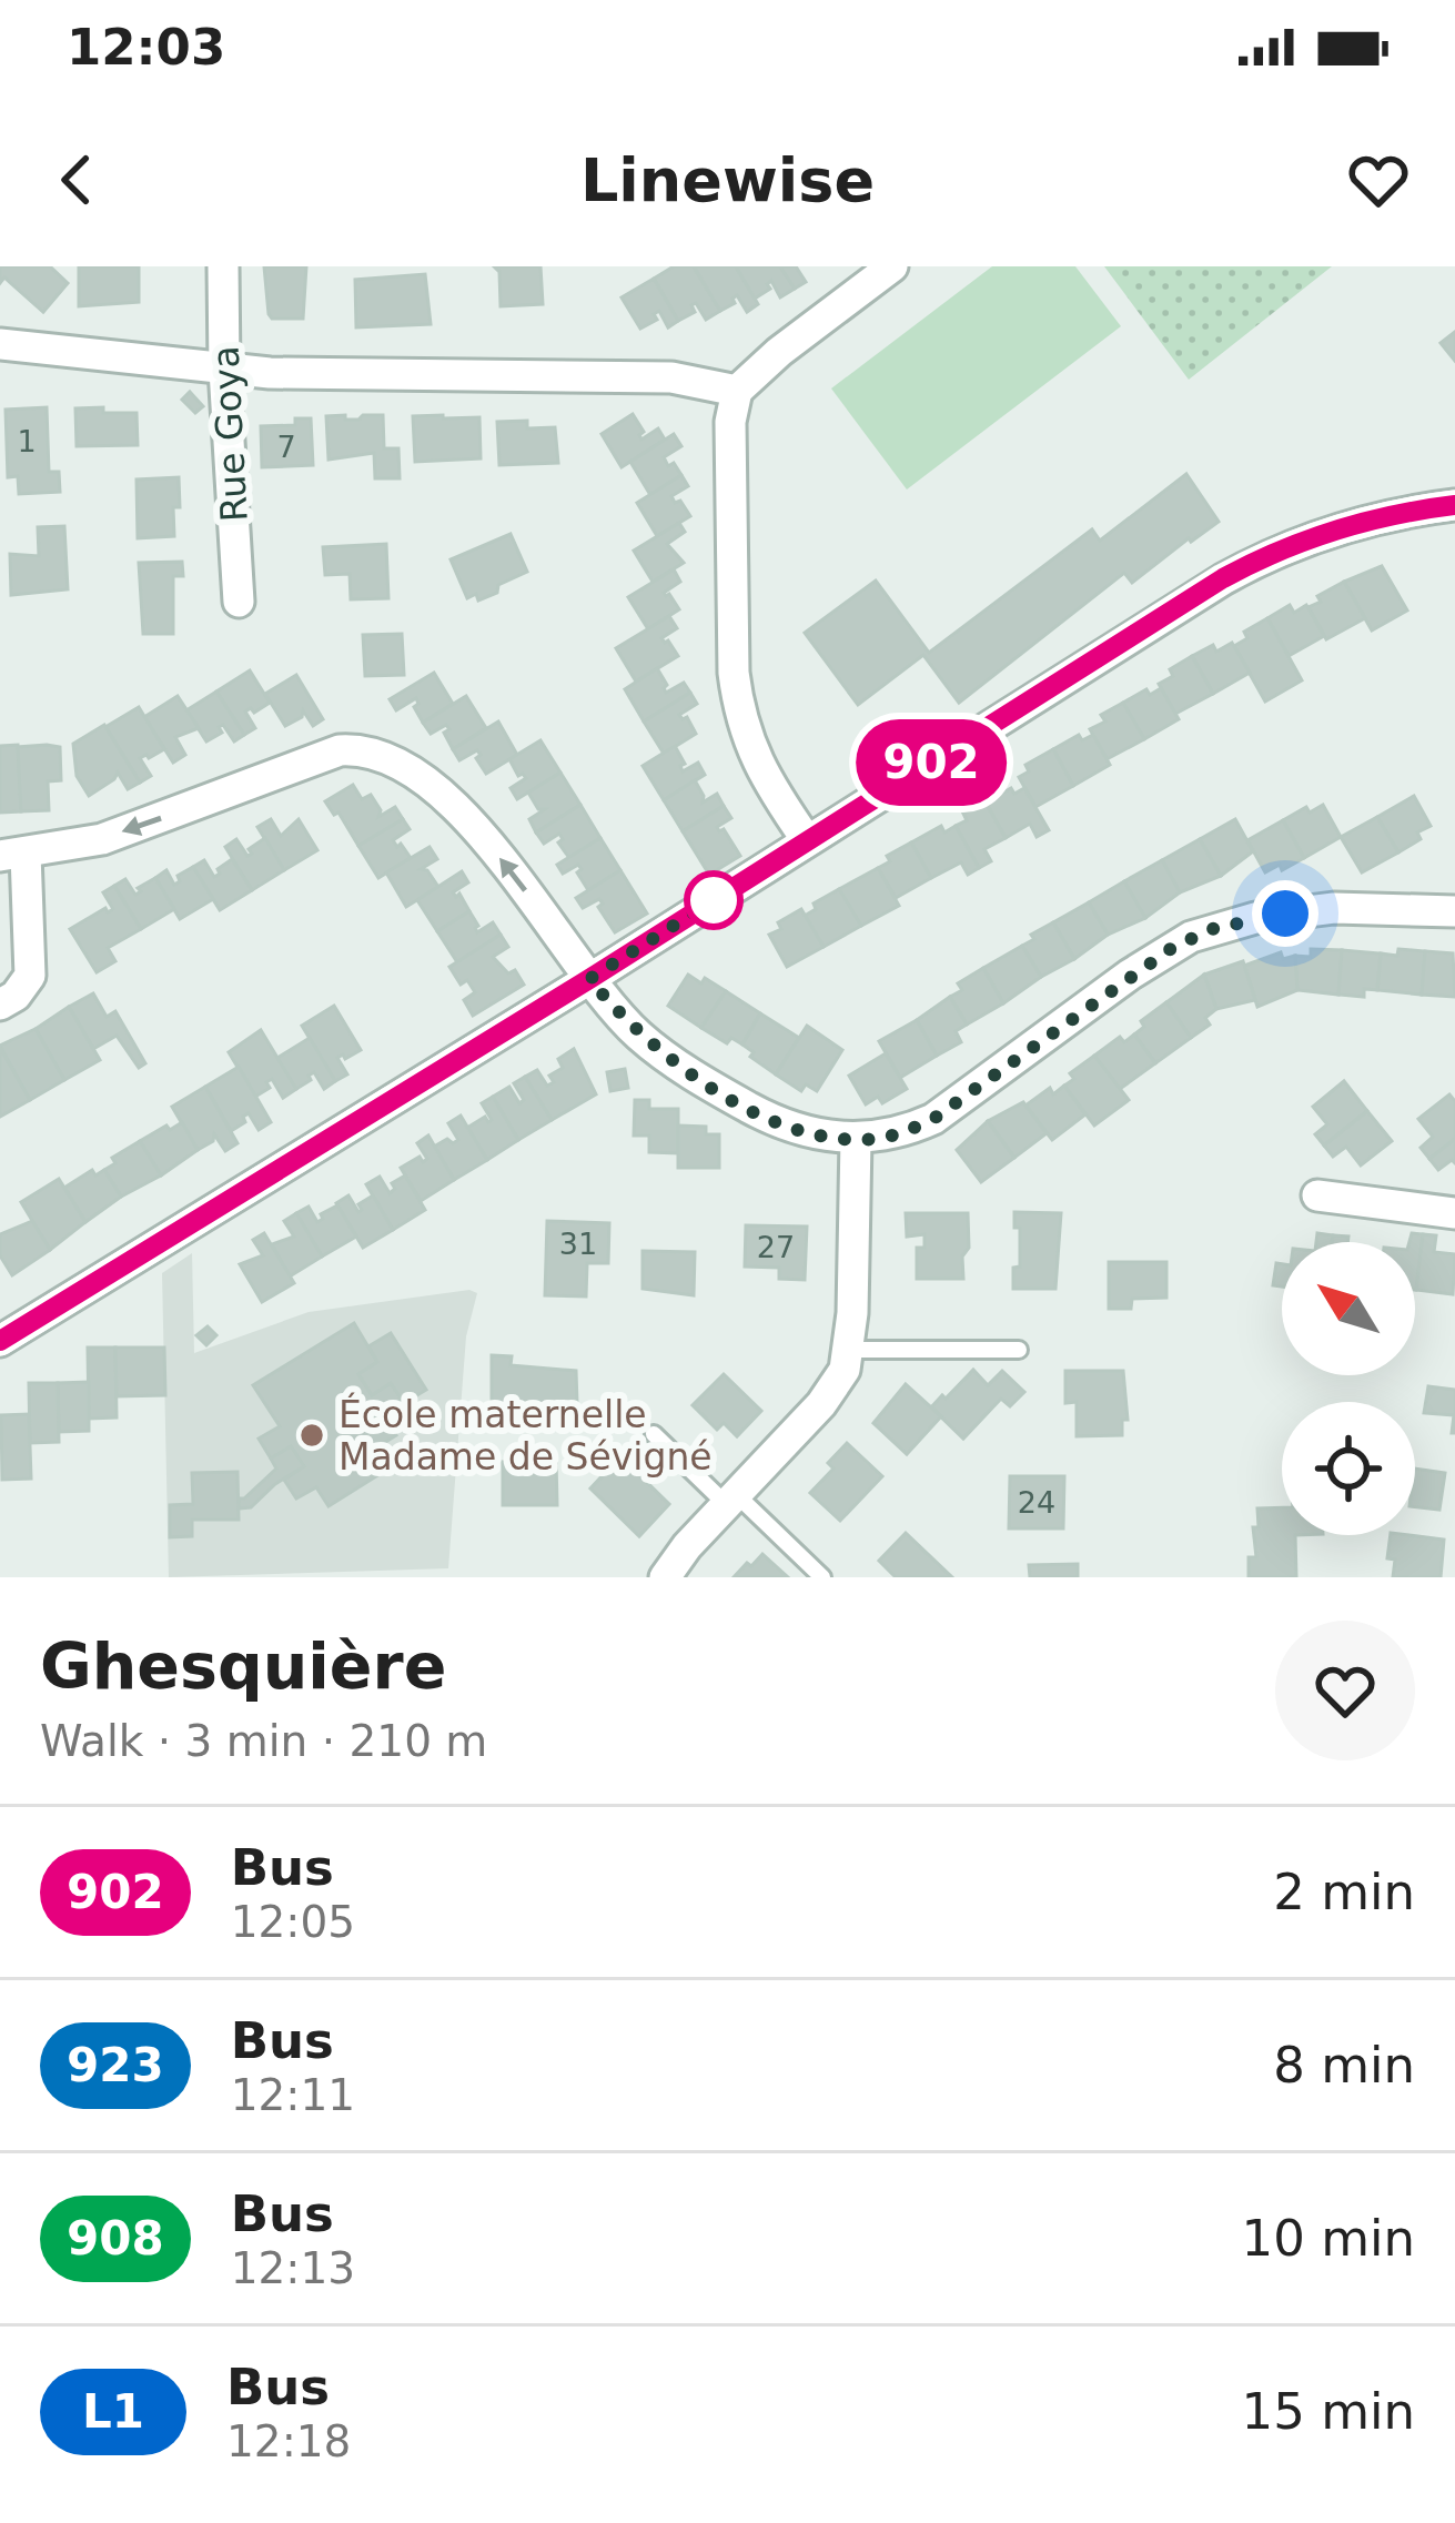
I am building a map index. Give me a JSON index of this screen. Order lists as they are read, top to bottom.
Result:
{
  "streets": {
    "street": ["Rue Goya"]
  },
  "places": ["École maternelle Madame de Sévigné"],
  "lines": ["bus line 902"],
  "house_numbers": [
    "1",
    "7",
    "31",
    "27",
    "24"
  ],
  "north": "top left",
  "page": {
    "status": "12:03",
    "header": "Linewise",
    "on_map": "902",
    "heading": ["Ghesquière", "Walk · 3 min · 210 m"],
    "list": [
      {
        "mark": "902",
        "name": "Bus",
        "note": "12:05",
        "value": "2 min"
      },
      {
        "mark": "923",
        "name": "Bus",
        "note": "12:11",
        "value": "8 min"
      },
      {
        "mark": "908",
        "name": "Bus",
        "note": "12:13",
        "value": "10 min"
      },
      {
        "mark": "L1",
        "name": "Bus",
        "note": "12:18",
        "value": "15 min"
      }
    ]
  }
}
